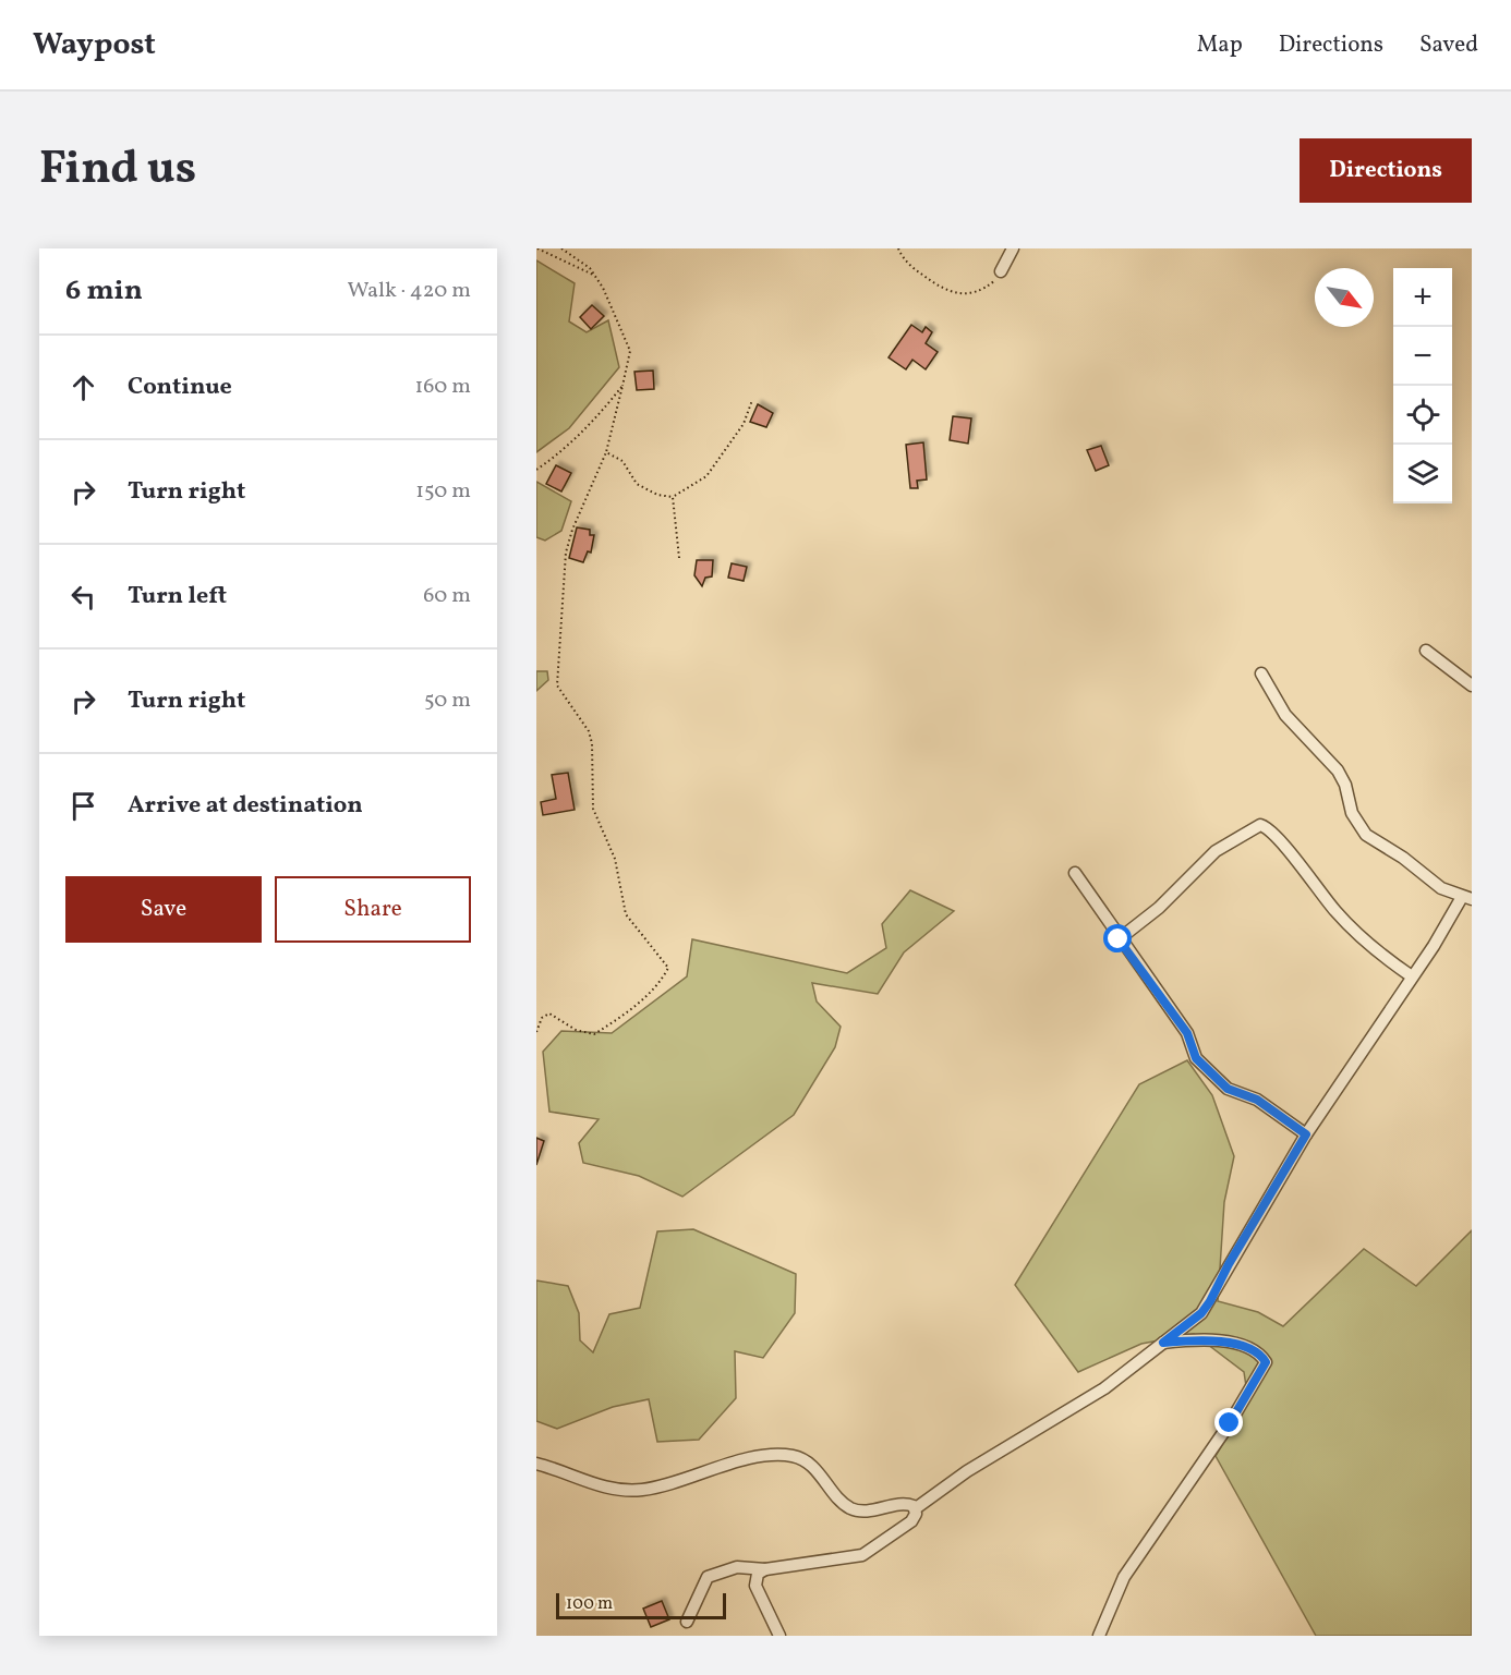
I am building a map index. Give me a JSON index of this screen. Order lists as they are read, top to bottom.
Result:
{
  "scale_bar": "100 m",
  "north": "bottom right",
  "page": {
    "header": "Waypost",
    "nav": ["Map", "Directions", "Saved"],
    "title": "Find us",
    "buttons": [
      "Directions",
      ["Save", "Share"]
    ],
    "heading": ["6 min", "Walk · 420 m"],
    "map_buttons": ["+", "−"],
    "list": [
      ["Continue", "160 m"],
      ["Turn right", "150 m"],
      ["Turn left", "60 m"],
      ["Turn right", "50 m"],
      "Arrive at destination"
    ],
    "scale": "100 m"
  }
}
